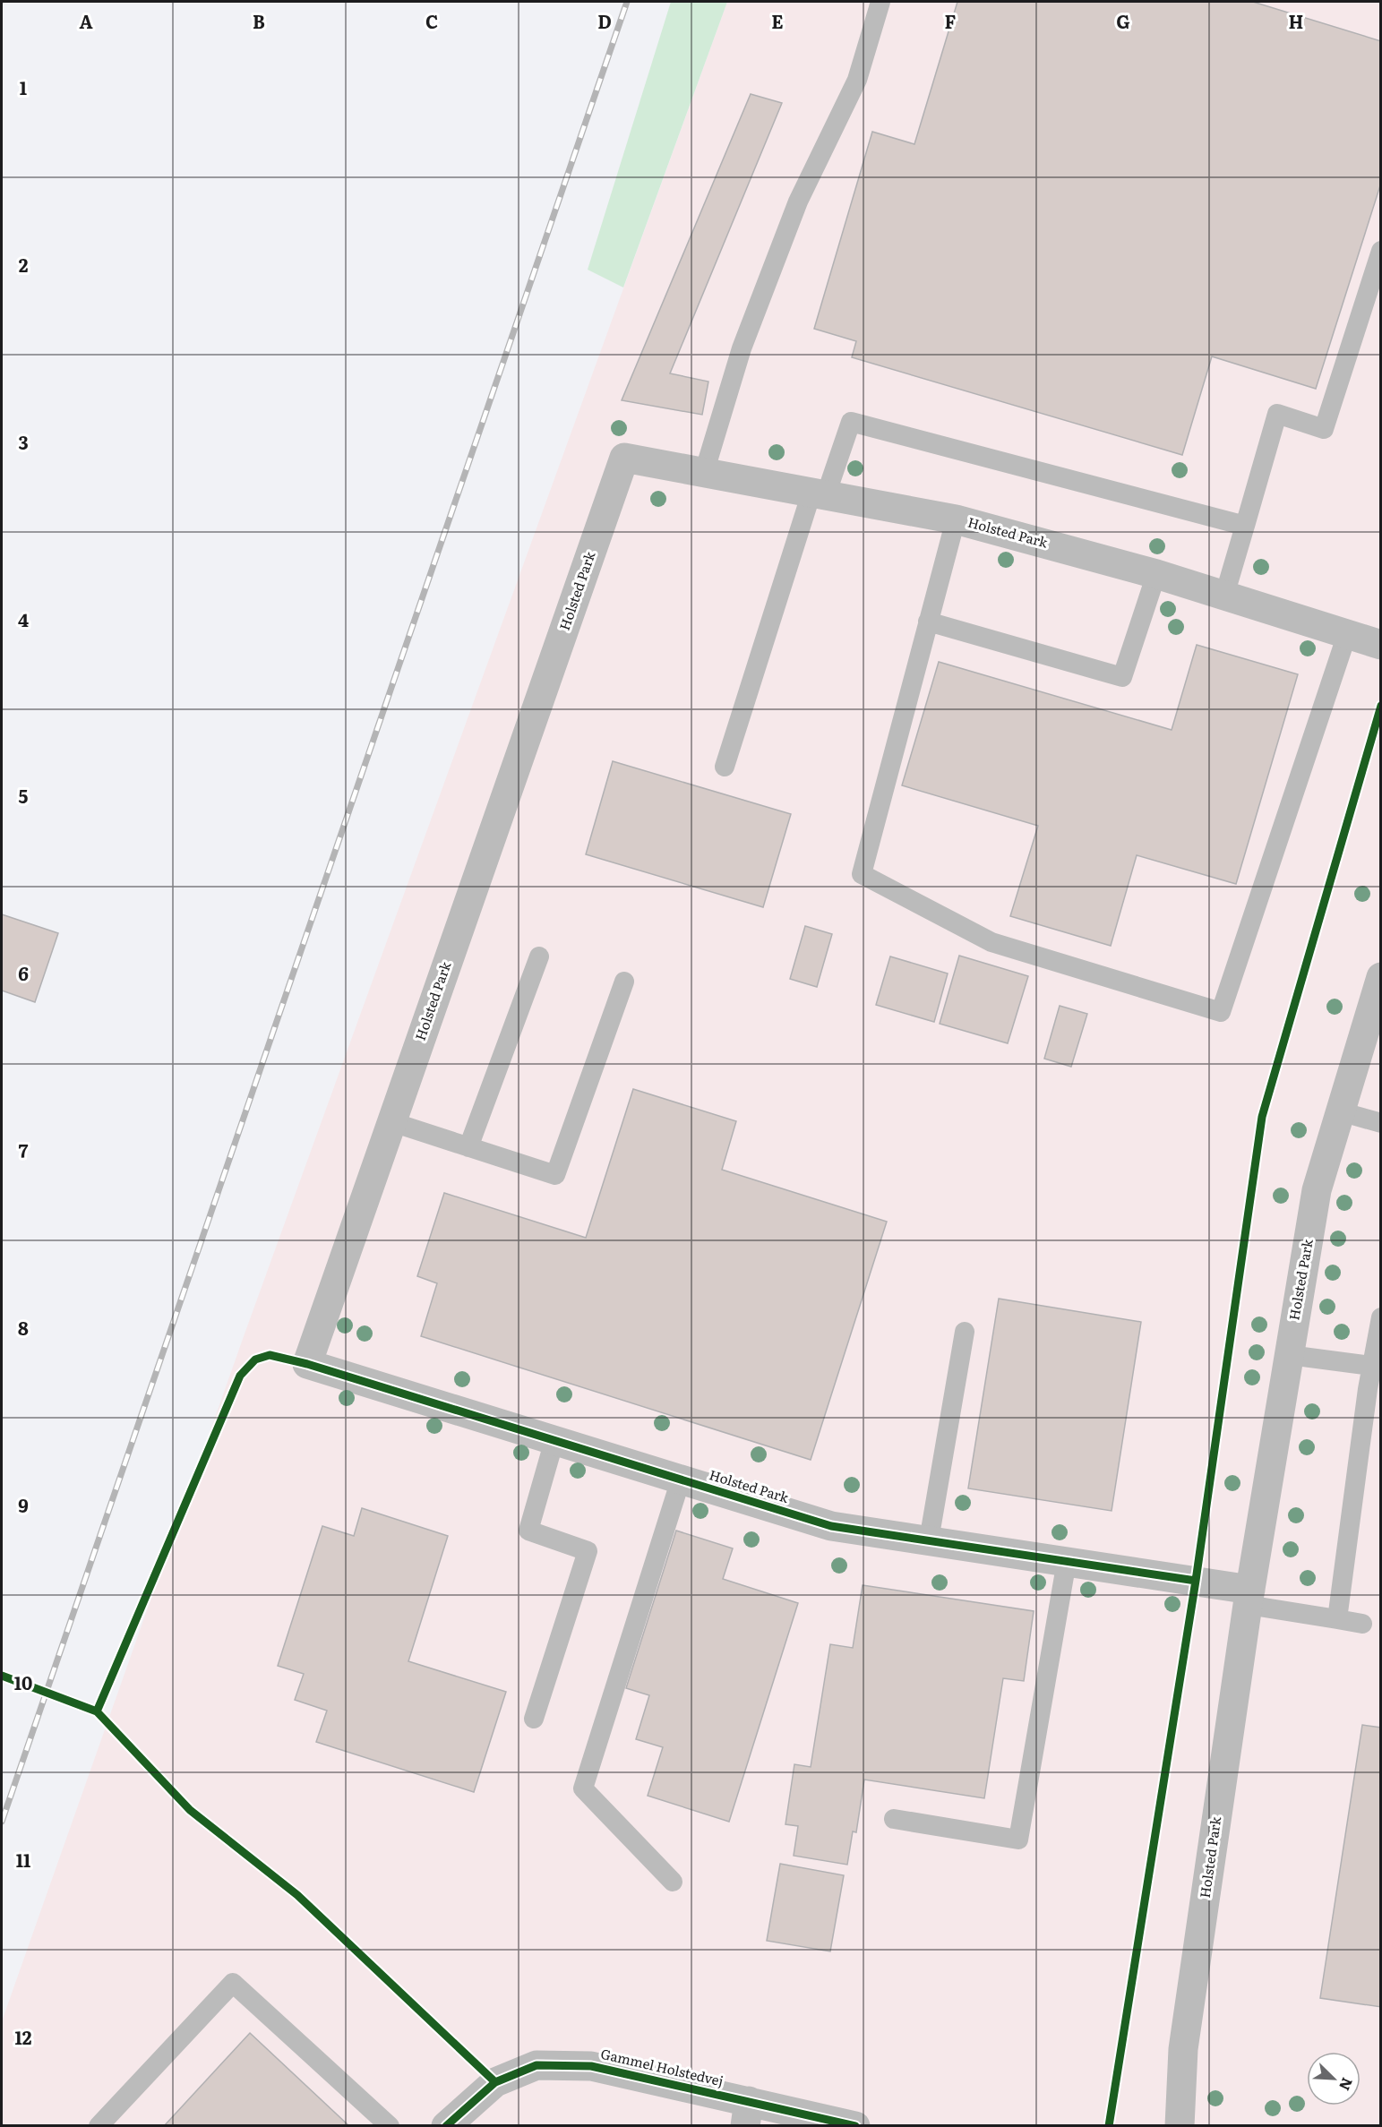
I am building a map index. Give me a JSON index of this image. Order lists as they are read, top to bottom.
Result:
{
  "streets": {
    "street": ["Holsted Park", "Gammel Holstedvej"]
  },
  "north": "bottom right",
  "grid": {
    "columns": [
      "A",
      "B",
      "C",
      "D",
      "E",
      "F",
      "G",
      "H"
    ],
    "rows": [
      "1",
      "2",
      "3",
      "4",
      "5",
      "6",
      "7",
      "8",
      "9",
      "10",
      "11",
      "12"
    ]
  }
}
